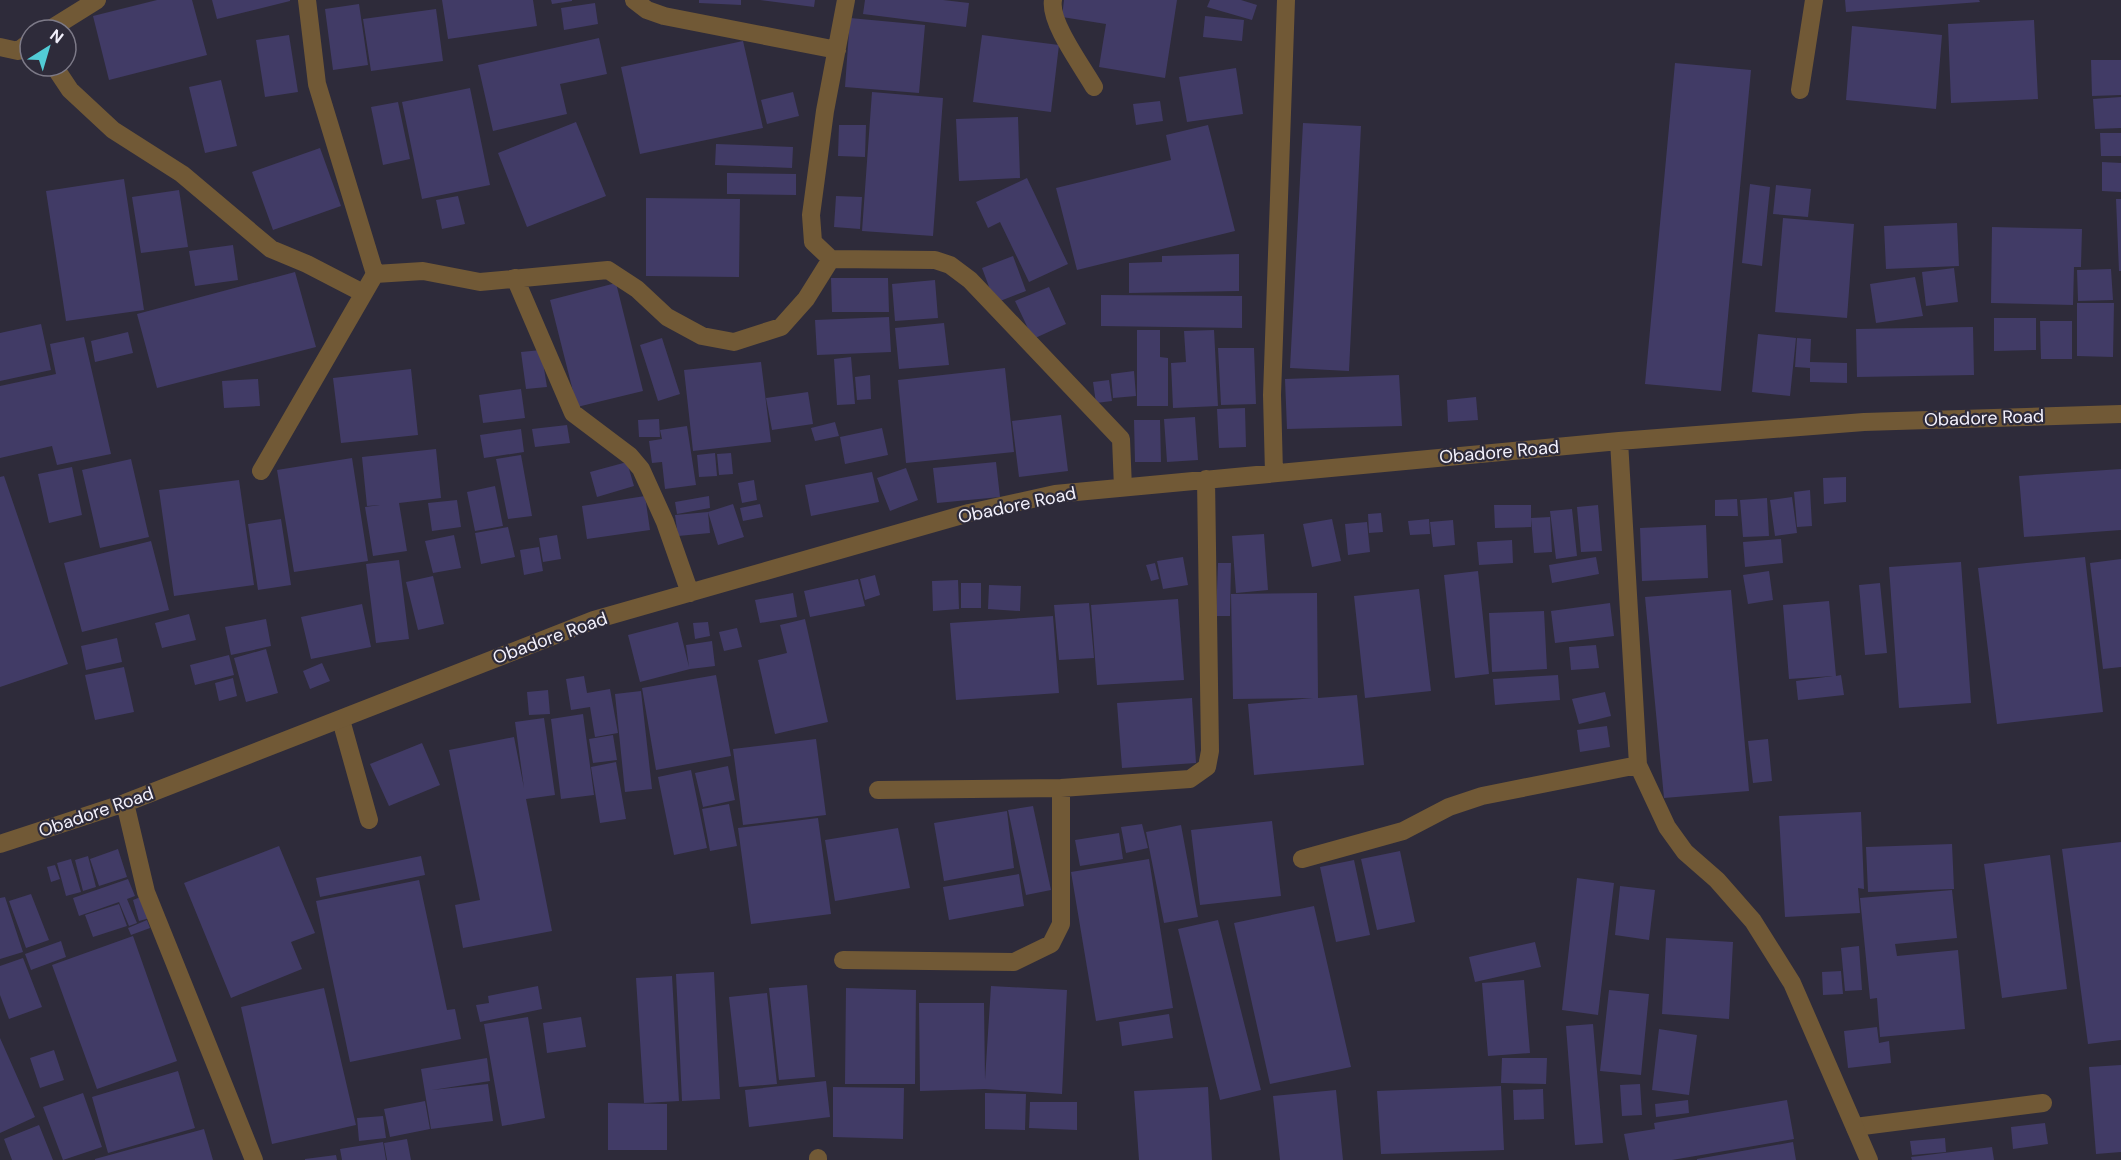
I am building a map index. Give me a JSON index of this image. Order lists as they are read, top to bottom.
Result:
{
  "streets": {
    "street": ["Obadore Road"]
  },
  "north": "top right"
}
